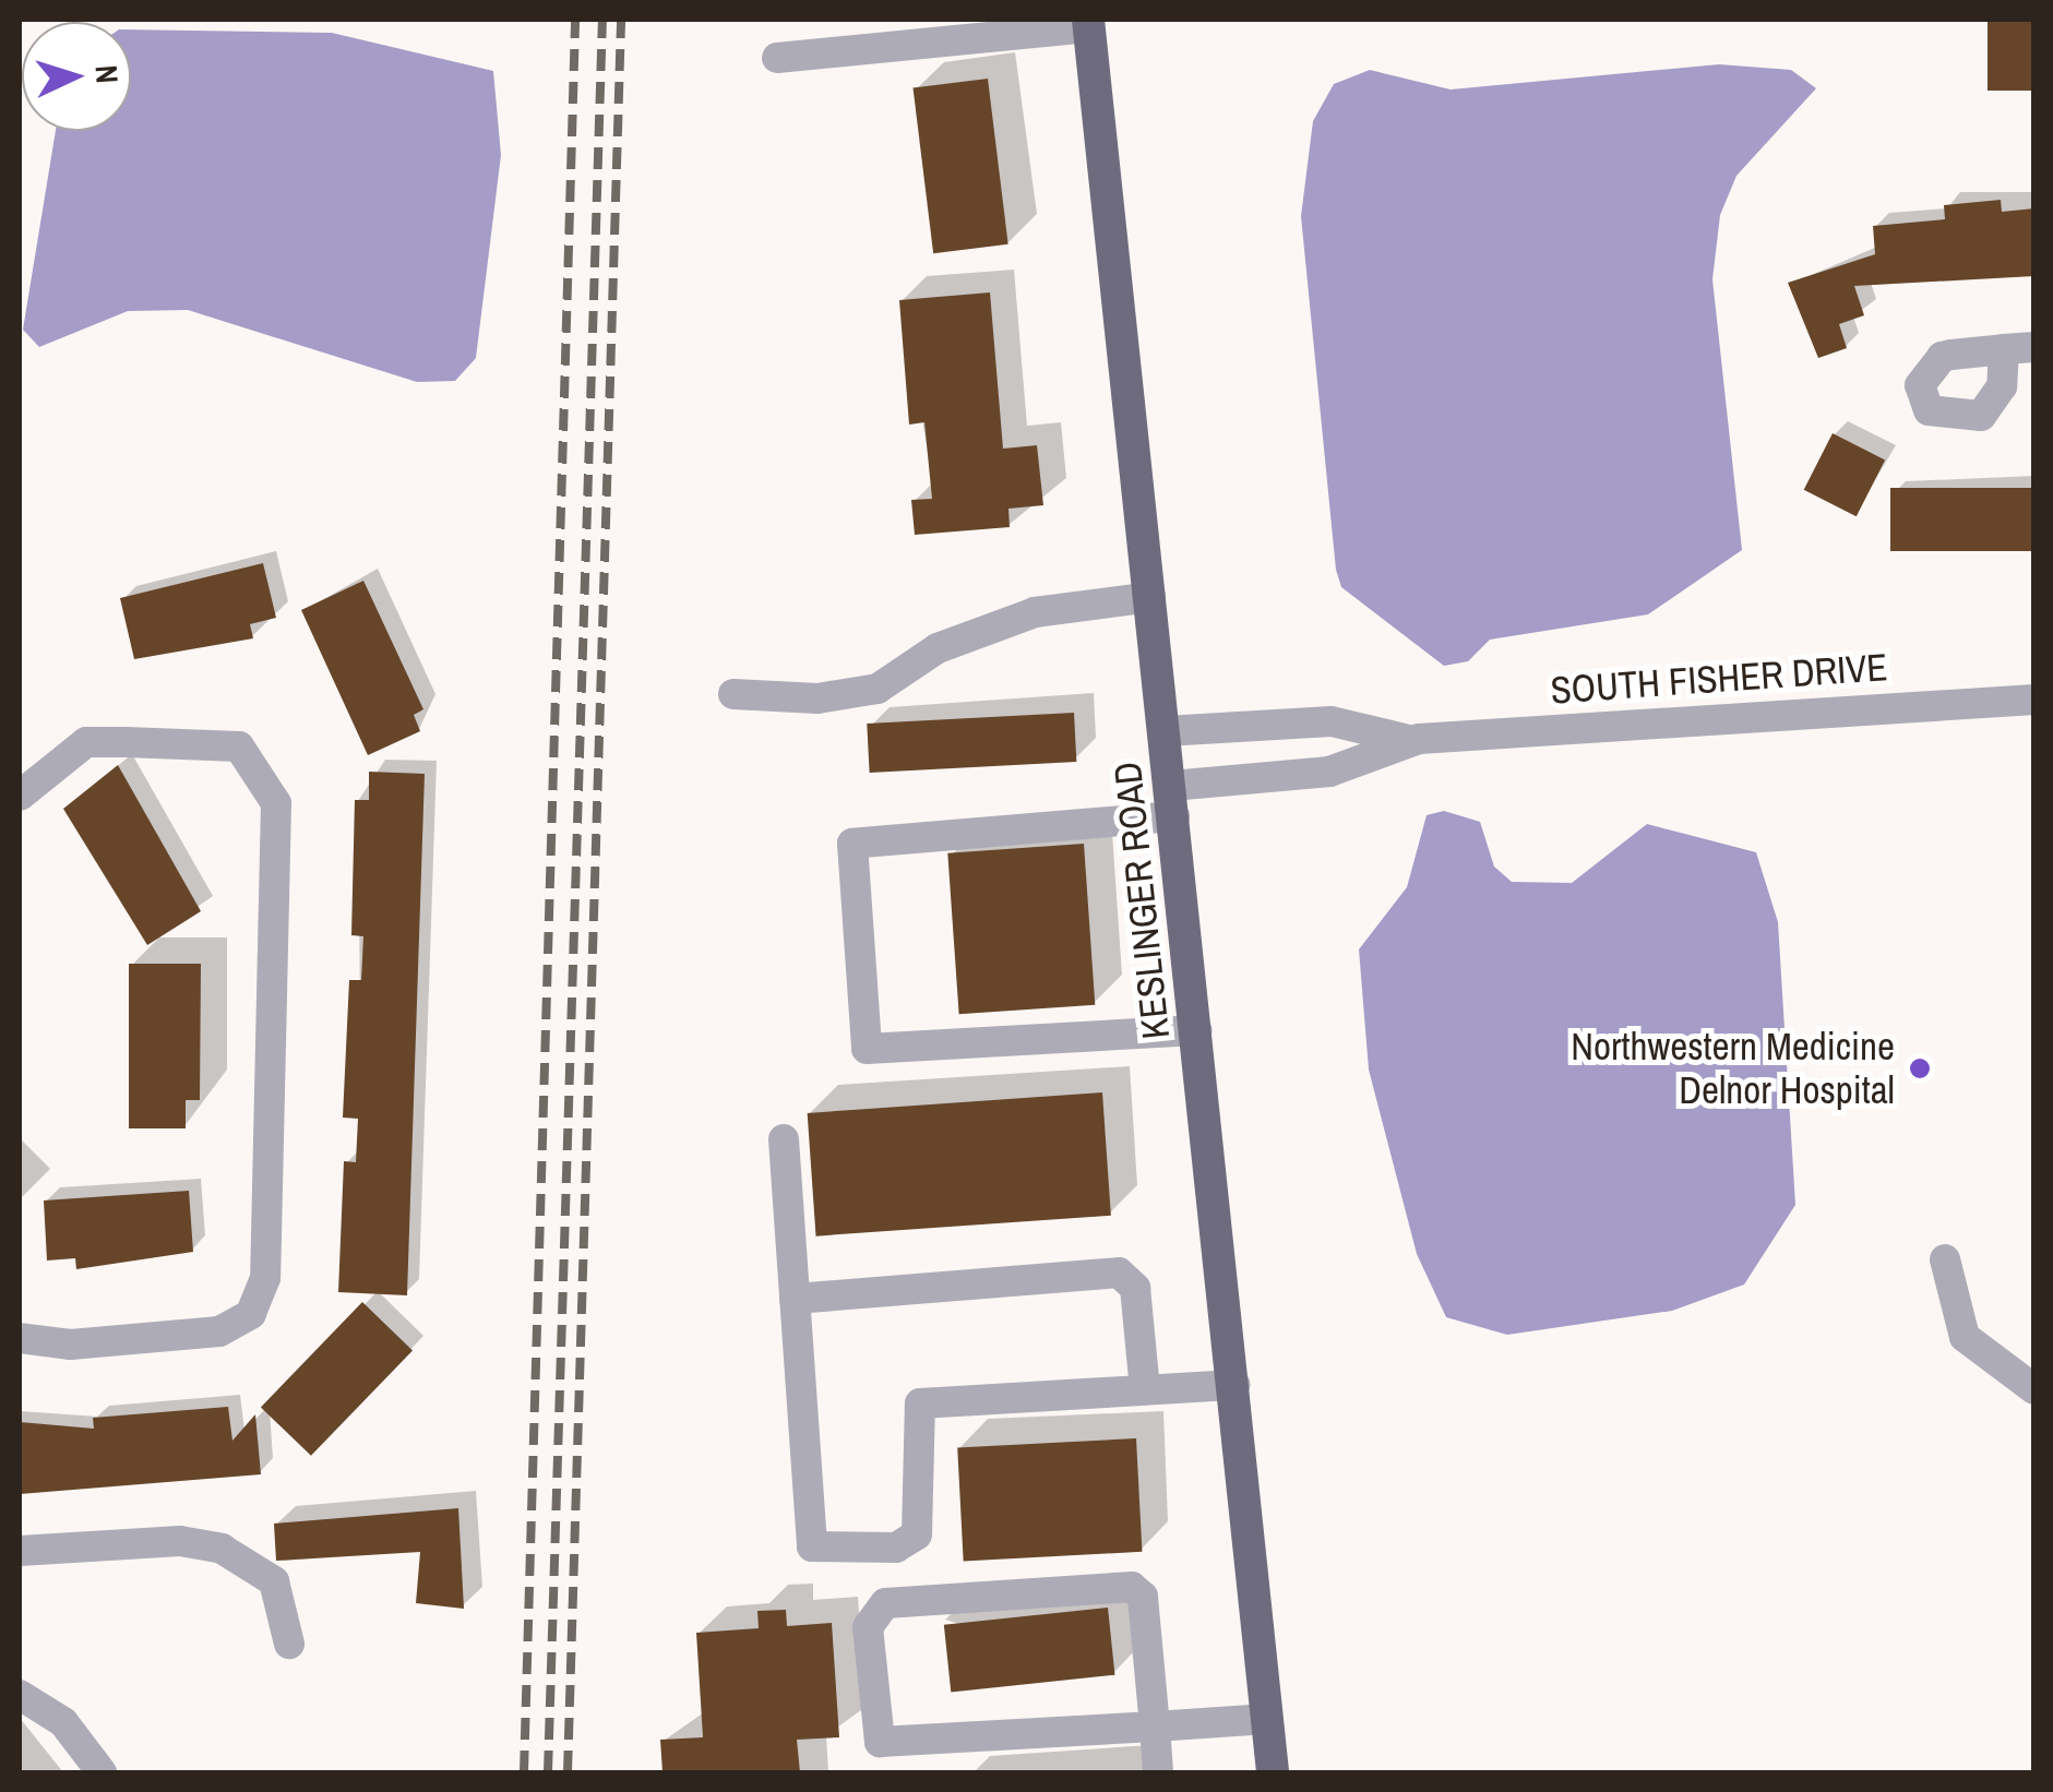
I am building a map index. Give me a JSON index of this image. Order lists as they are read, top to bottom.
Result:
{
  "streets": {
    "main road": ["KESLINGER ROAD"],
    "street": ["SOUTH FISHER DRIVE"]
  },
  "crossings": [
    ["SOUTH FISHER DRIVE", "KESLINGER ROAD"]
  ],
  "places": ["Northwestern Medicine Delnor Hospital"],
  "north": "right"
}
